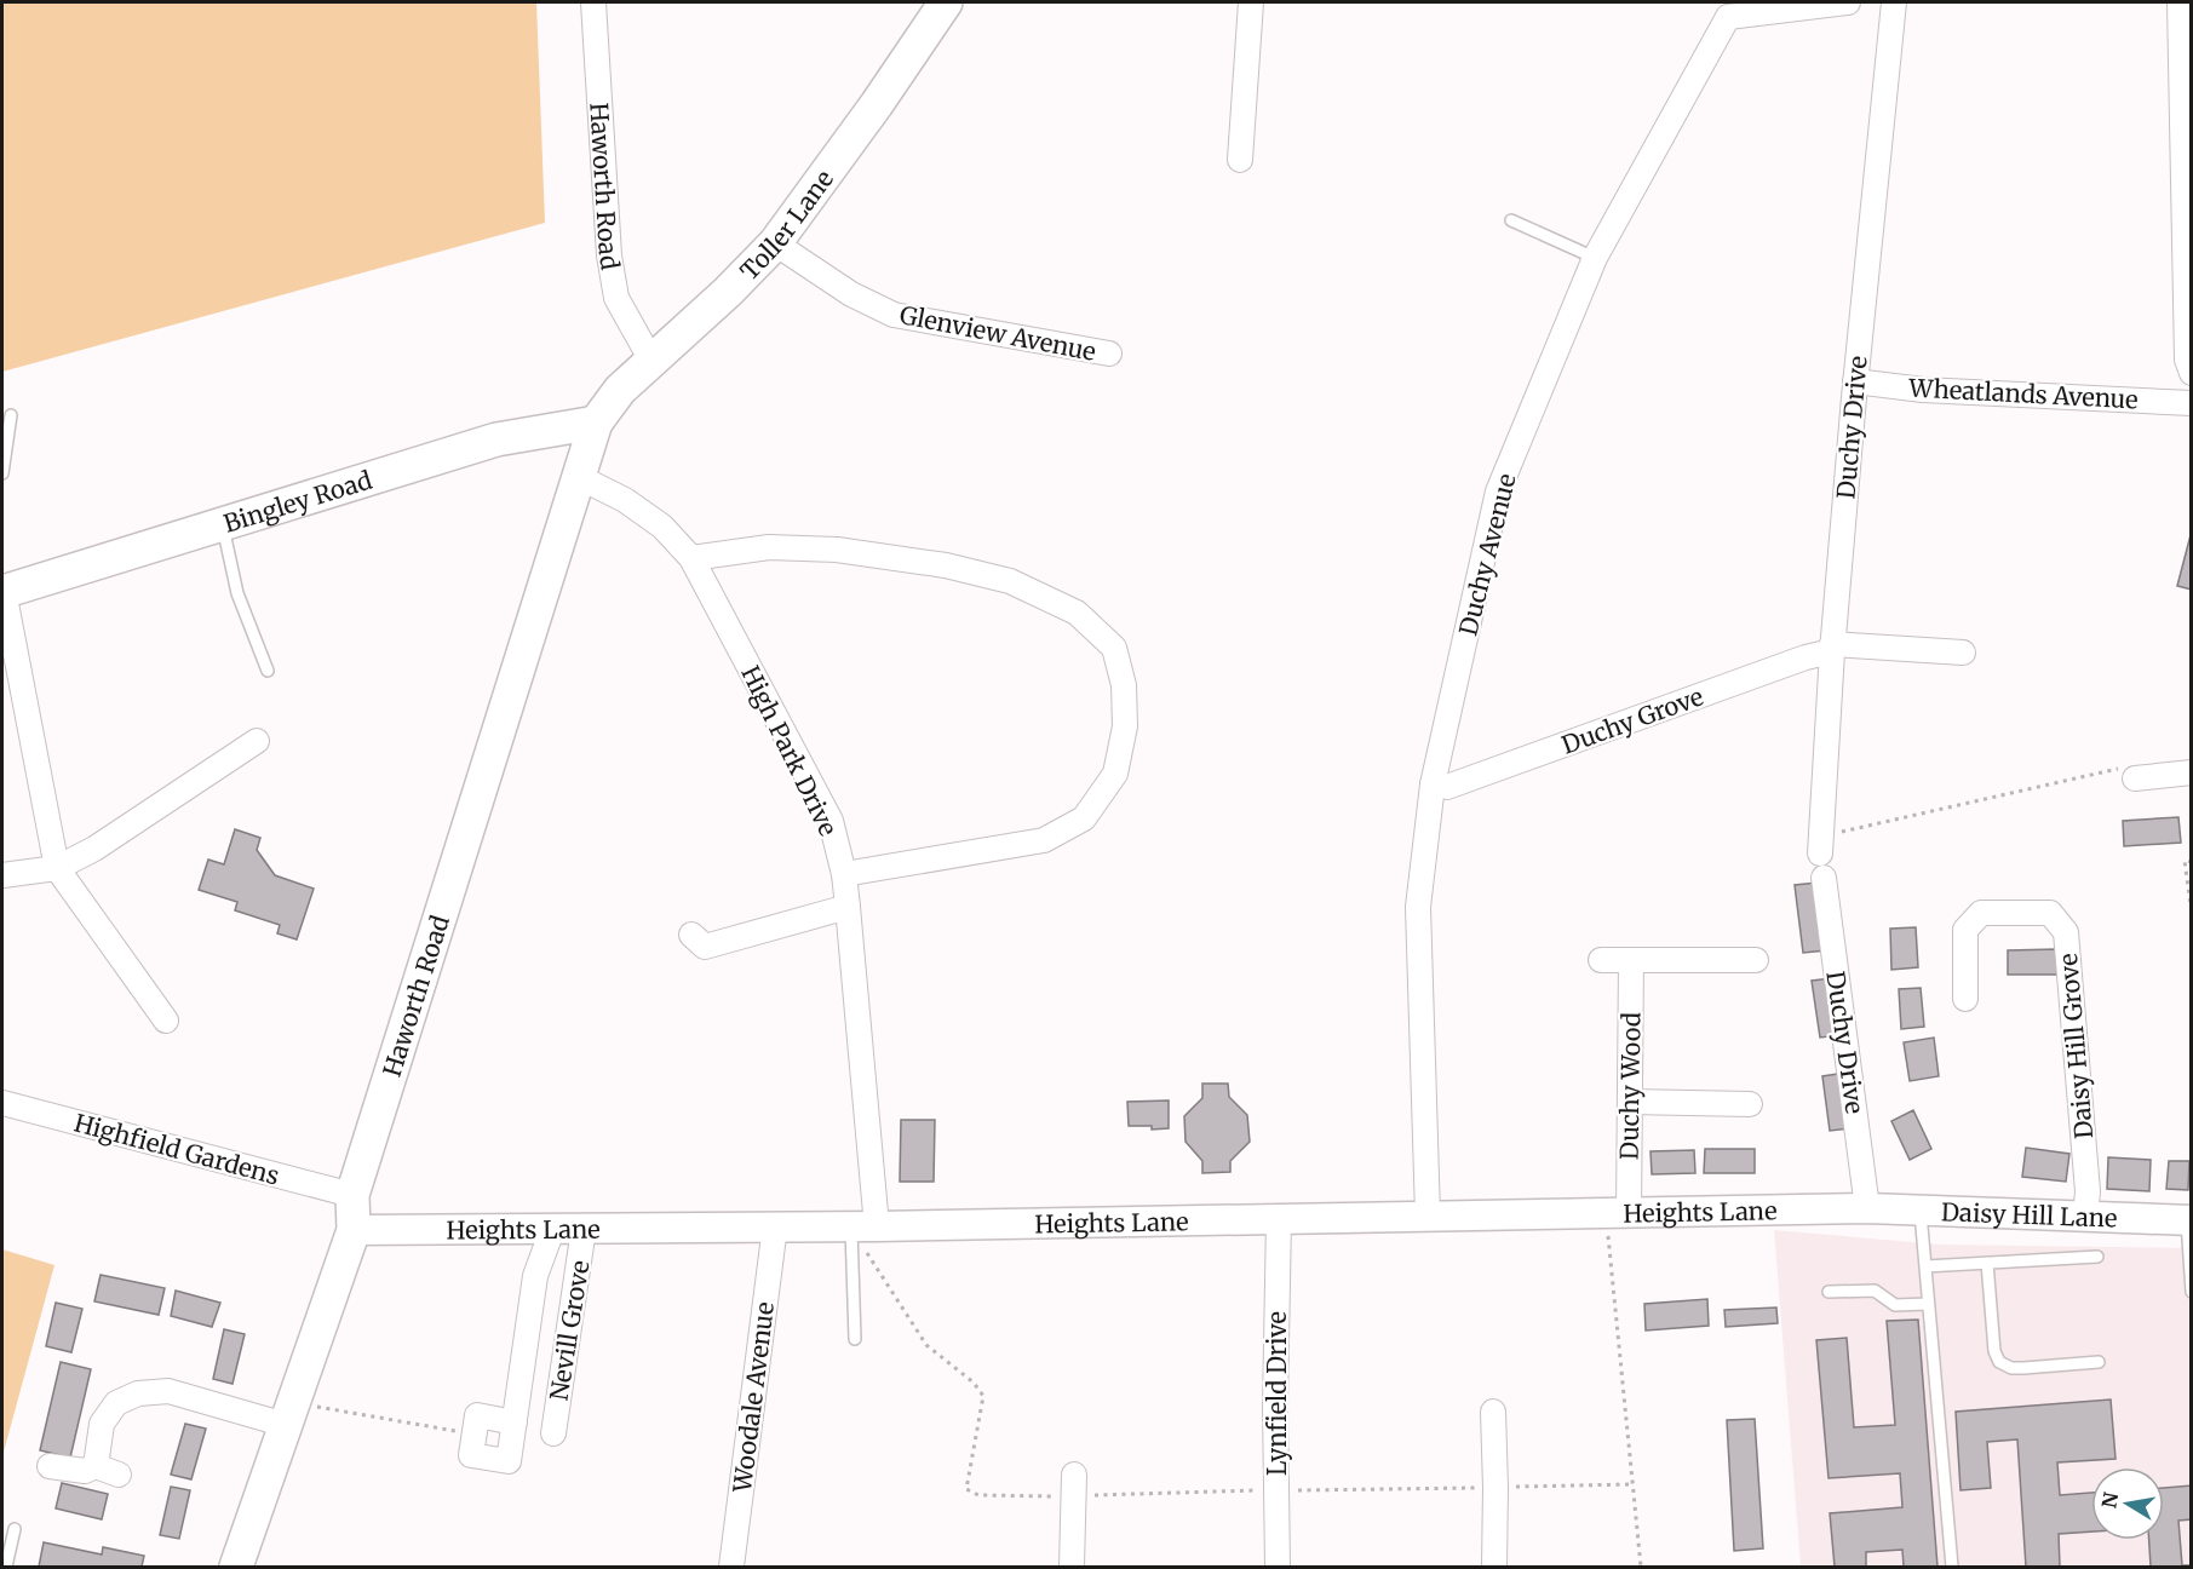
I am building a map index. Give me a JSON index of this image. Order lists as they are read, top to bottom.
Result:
{
  "streets": {
    "main road": ["Haworth Road", "Toller Lane", "Bingley Road"],
    "street": [
      "Glenview Avenue",
      "Wheatlands Avenue",
      "Duchy Drive",
      "Duchy Avenue",
      "Duchy Grove",
      "High Park Drive",
      "Daisy Hill Grove",
      "Duchy Wood",
      "Highfield Gardens",
      "Heights Lane",
      "Daisy Hill Lane",
      "Nevill Grove",
      "Lynfield Drive",
      "Woodale Avenue"
    ]
  },
  "crossings": [
    ["Haworth Road", "Toller Lane"],
    ["Haworth Road", "Bingley Road"],
    ["Haworth Road", "High Park Drive"],
    ["Haworth Road", "Highfield Gardens"],
    ["Haworth Road", "Heights Lane"],
    ["Toller Lane", "Glenview Avenue"],
    ["Toller Lane", "Bingley Road"],
    ["Wheatlands Avenue", "Duchy Drive"],
    ["Duchy Drive", "Duchy Grove"],
    ["Duchy Drive", "Heights Lane"],
    ["Duchy Drive", "Daisy Hill Lane"],
    ["Duchy Avenue", "Duchy Grove"],
    ["Duchy Avenue", "Heights Lane"],
    ["High Park Drive", "Heights Lane"],
    ["Daisy Hill Grove", "Daisy Hill Lane"],
    ["Duchy Wood", "Heights Lane"],
    ["Heights Lane", "Daisy Hill Lane"],
    ["Heights Lane", "Nevill Grove"],
    ["Heights Lane", "Lynfield Drive"],
    ["Heights Lane", "Woodale Avenue"]
  ],
  "north": "left"
}
